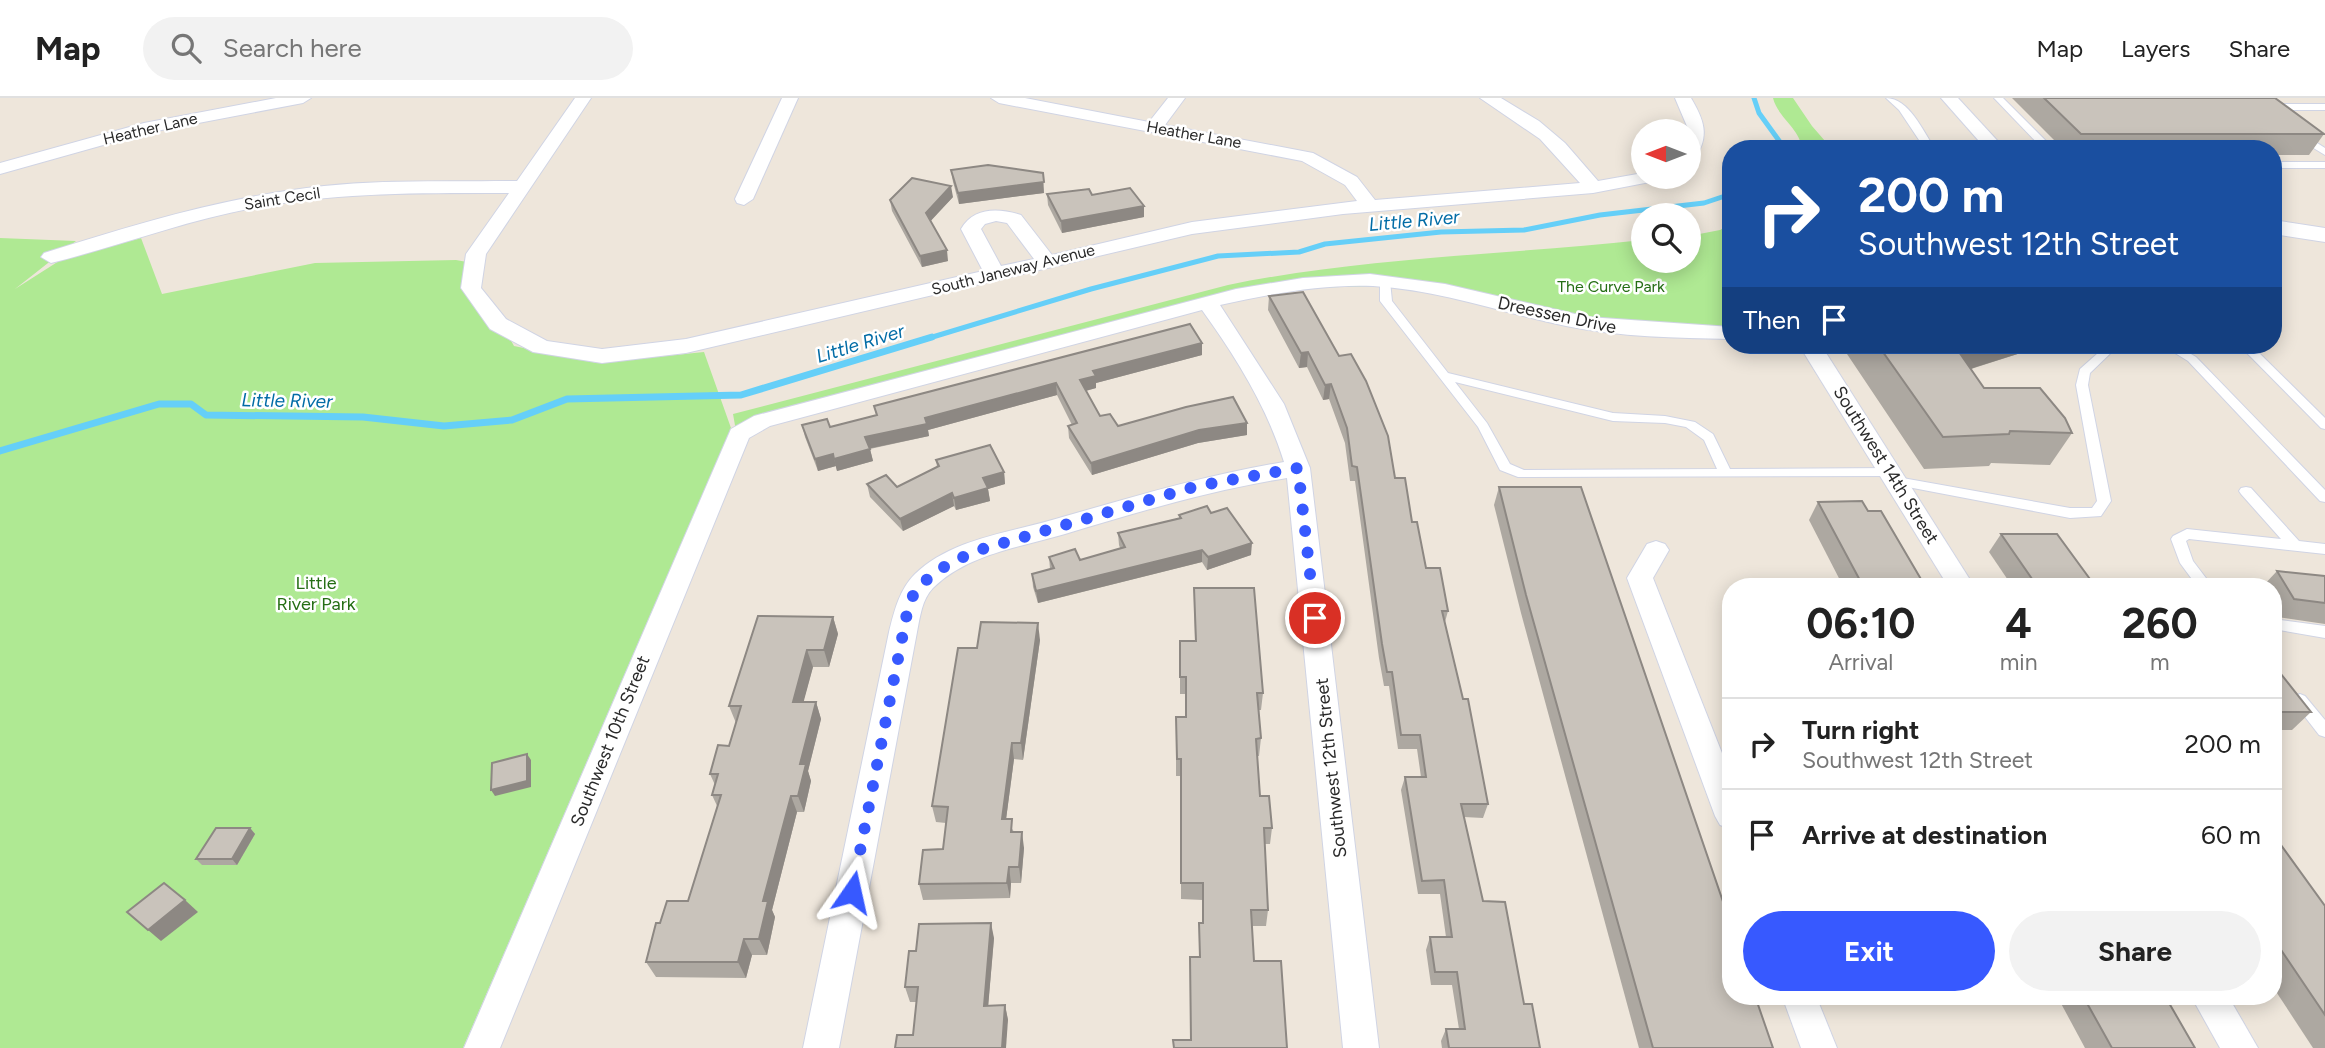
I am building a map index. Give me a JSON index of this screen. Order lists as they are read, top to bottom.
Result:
{
  "streets": {
    "street": [
      "Heather Lane",
      "Saint Cecil",
      "South Janeway Avenue",
      "Dreessen Drive",
      "Southwest 14th Street",
      "Southwest 10th Street",
      "Southwest 12th Street"
    ]
  },
  "crossings": [
    ["Heather Lane", "South Janeway Avenue"]
  ],
  "water": ["Little River"],
  "parks": ["The Curve Park", "Little River Park"],
  "north": "left",
  "page": {
    "header": "Map",
    "search": "Search here",
    "nav": ["Map", "Layers", "Share"],
    "turn": ["200 m", "Southwest 12th Street"],
    "then": "Then",
    "eta": [
      "06:10",
      "Arrival",
      "4",
      "min",
      "260",
      "m"
    ],
    "list": [
      {
        "name": "Turn right",
        "note": "Southwest 12th Street",
        "value": "200 m"
      },
      {
        "name": "Arrive at destination",
        "value": "60 m"
      }
    ],
    "buttons": ["Exit", "Share"]
  }
}
